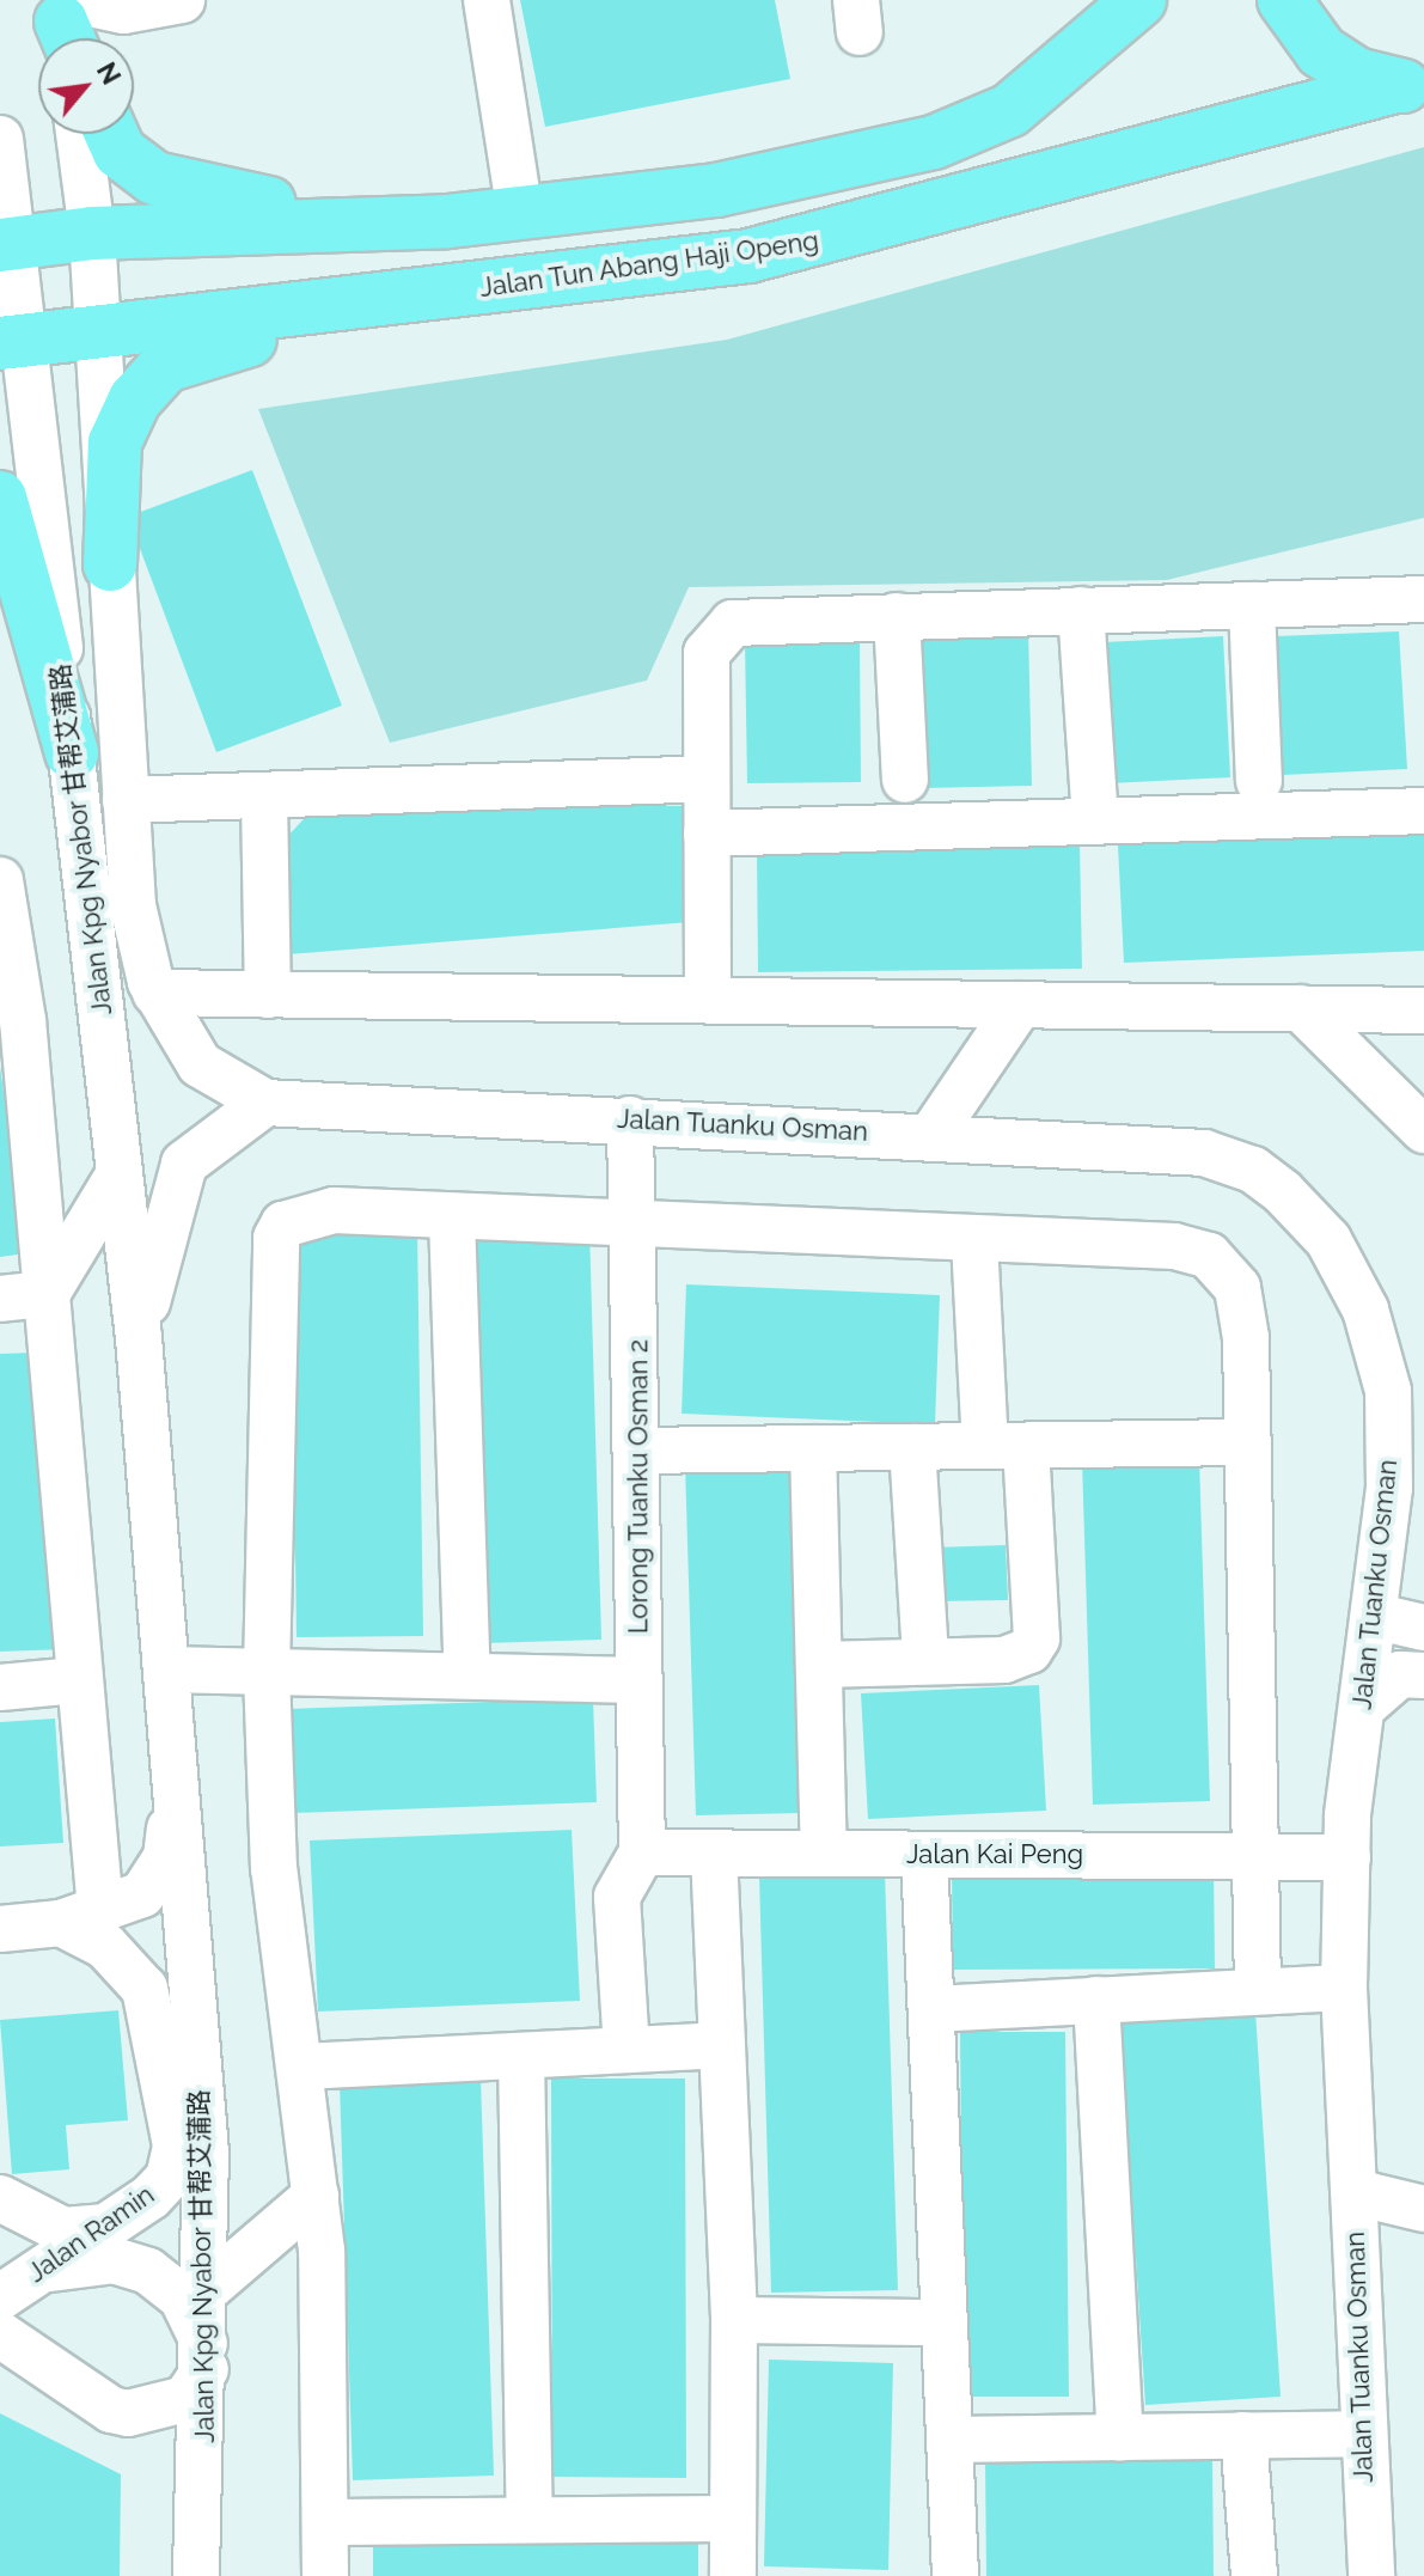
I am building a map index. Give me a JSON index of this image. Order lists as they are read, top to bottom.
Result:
{
  "streets": {
    "main road": ["Jalan Tun Abang Haji Openg"],
    "street": [
      "Jalan Kpg Nyabor 甘帮艾蒲路",
      "Jalan Tuanku Osman",
      "Lorong Tuanku Osman 2",
      "Jalan Kai Peng",
      "Jalan Ramin"
    ]
  },
  "crossings": [
    ["Jalan Tun Abang Haji Openg", "Jalan Kpg Nyabor 甘帮艾蒲路"],
    ["Jalan Kpg Nyabor 甘帮艾蒲路", "Jalan Tuanku Osman"],
    ["Jalan Kpg Nyabor 甘帮艾蒲路", "Jalan Ramin"],
    ["Jalan Tuanku Osman", "Lorong Tuanku Osman 2"],
    ["Jalan Tuanku Osman", "Jalan Kai Peng"],
    ["Lorong Tuanku Osman 2", "Jalan Kai Peng"]
  ],
  "north": "top right"
}
